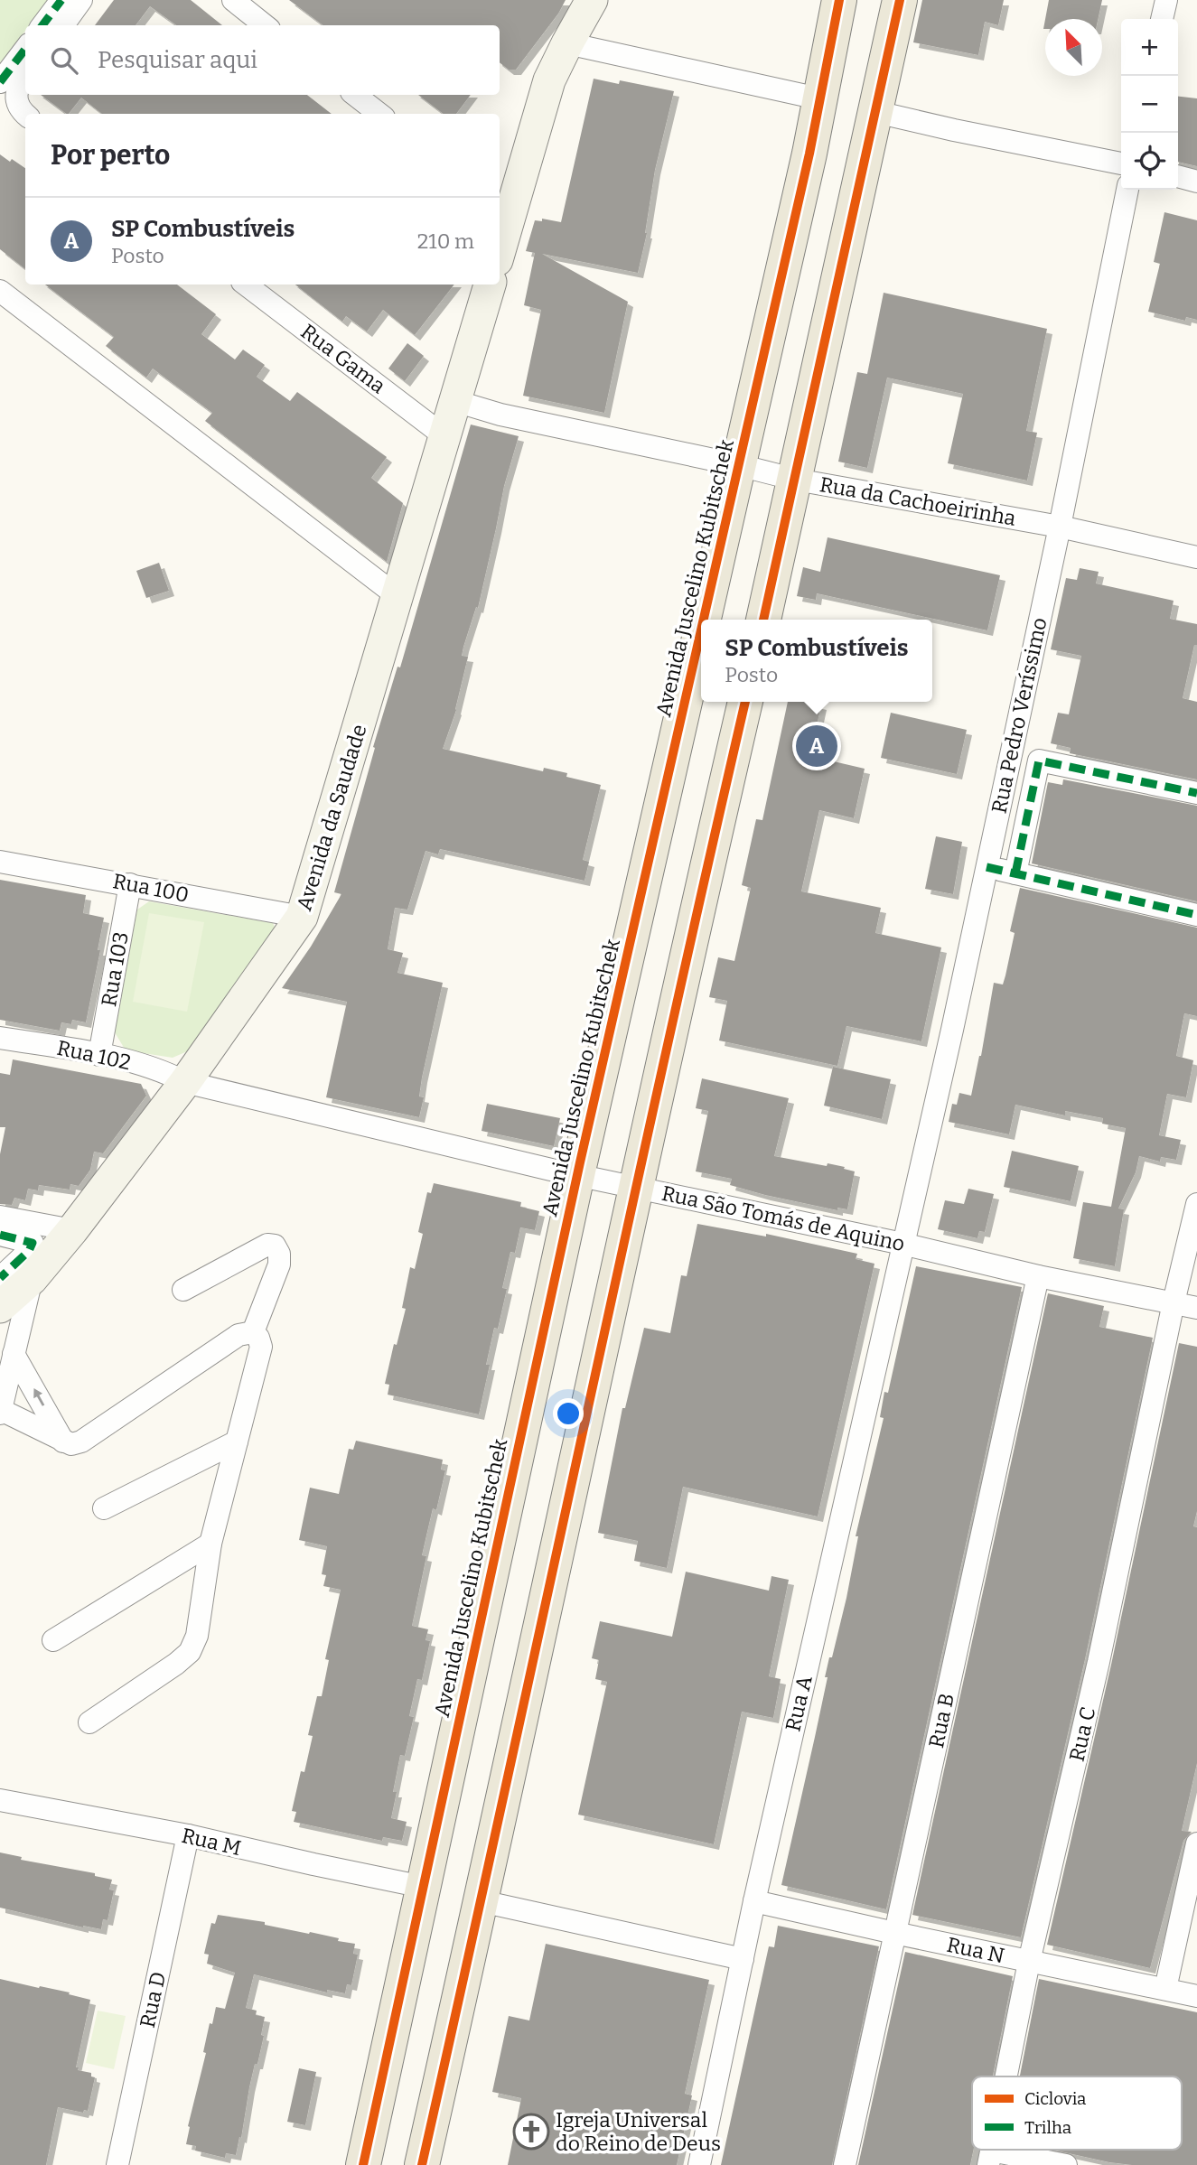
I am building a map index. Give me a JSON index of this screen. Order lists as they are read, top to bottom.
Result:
{
  "streets": {
    "main road": ["Avenida Juscelino Kubitschek"],
    "street": [
      "Rua Gama",
      "Rua da Cachoeirinha",
      "Rua Pedro Veríssimo",
      "Avenida da Saudade",
      "Rua 100",
      "Rua 103",
      "Rua 102",
      "Rua São Tomás de Aquino",
      "Rua A",
      "Rua B",
      "Rua C",
      "Rua M",
      "Rua N",
      "Rua D"
    ]
  },
  "crossings": [
    ["Rua Gama", "Avenida da Saudade"],
    ["Rua da Cachoeirinha", "Avenida Juscelino Kubitschek"],
    ["Rua da Cachoeirinha", "Rua Pedro Veríssimo"],
    ["Rua da Cachoeirinha", "Avenida da Saudade"],
    ["Avenida Juscelino Kubitschek", "Rua São Tomás de Aquino"],
    ["Avenida Juscelino Kubitschek", "Rua M"],
    ["Rua Pedro Veríssimo", "Rua São Tomás de Aquino"],
    ["Rua Pedro Veríssimo", "Rua A"],
    ["Avenida da Saudade", "Rua 100"],
    ["Avenida da Saudade", "Rua 102"],
    ["Avenida da Saudade", "Rua São Tomás de Aquino"],
    ["Rua 100", "Rua 103"],
    ["Rua 103", "Rua 102"],
    ["Rua 102", "Rua São Tomás de Aquino"],
    ["Rua São Tomás de Aquino", "Rua A"],
    ["Rua São Tomás de Aquino", "Rua B"],
    ["Rua São Tomás de Aquino", "Rua C"],
    ["Rua A", "Rua N"],
    ["Rua B", "Rua N"],
    ["Rua C", "Rua N"],
    ["Rua M", "Rua D"]
  ],
  "places": {
    "church": ["Igreja Universal do Reino de Deus"]
  },
  "legend": ["Ciclovia", "Trilha"],
  "north": "top left",
  "page": {
    "map_buttons": ["+", "−"],
    "search": "Pesquisar aqui",
    "heading": "Por perto",
    "list": [
      {
        "mark": "A",
        "name": "SP Combustíveis",
        "note": "Posto",
        "value": "210 m"
      }
    ],
    "popup": ["SP Combustíveis", "Posto"],
    "pins": "A"
  }
}
